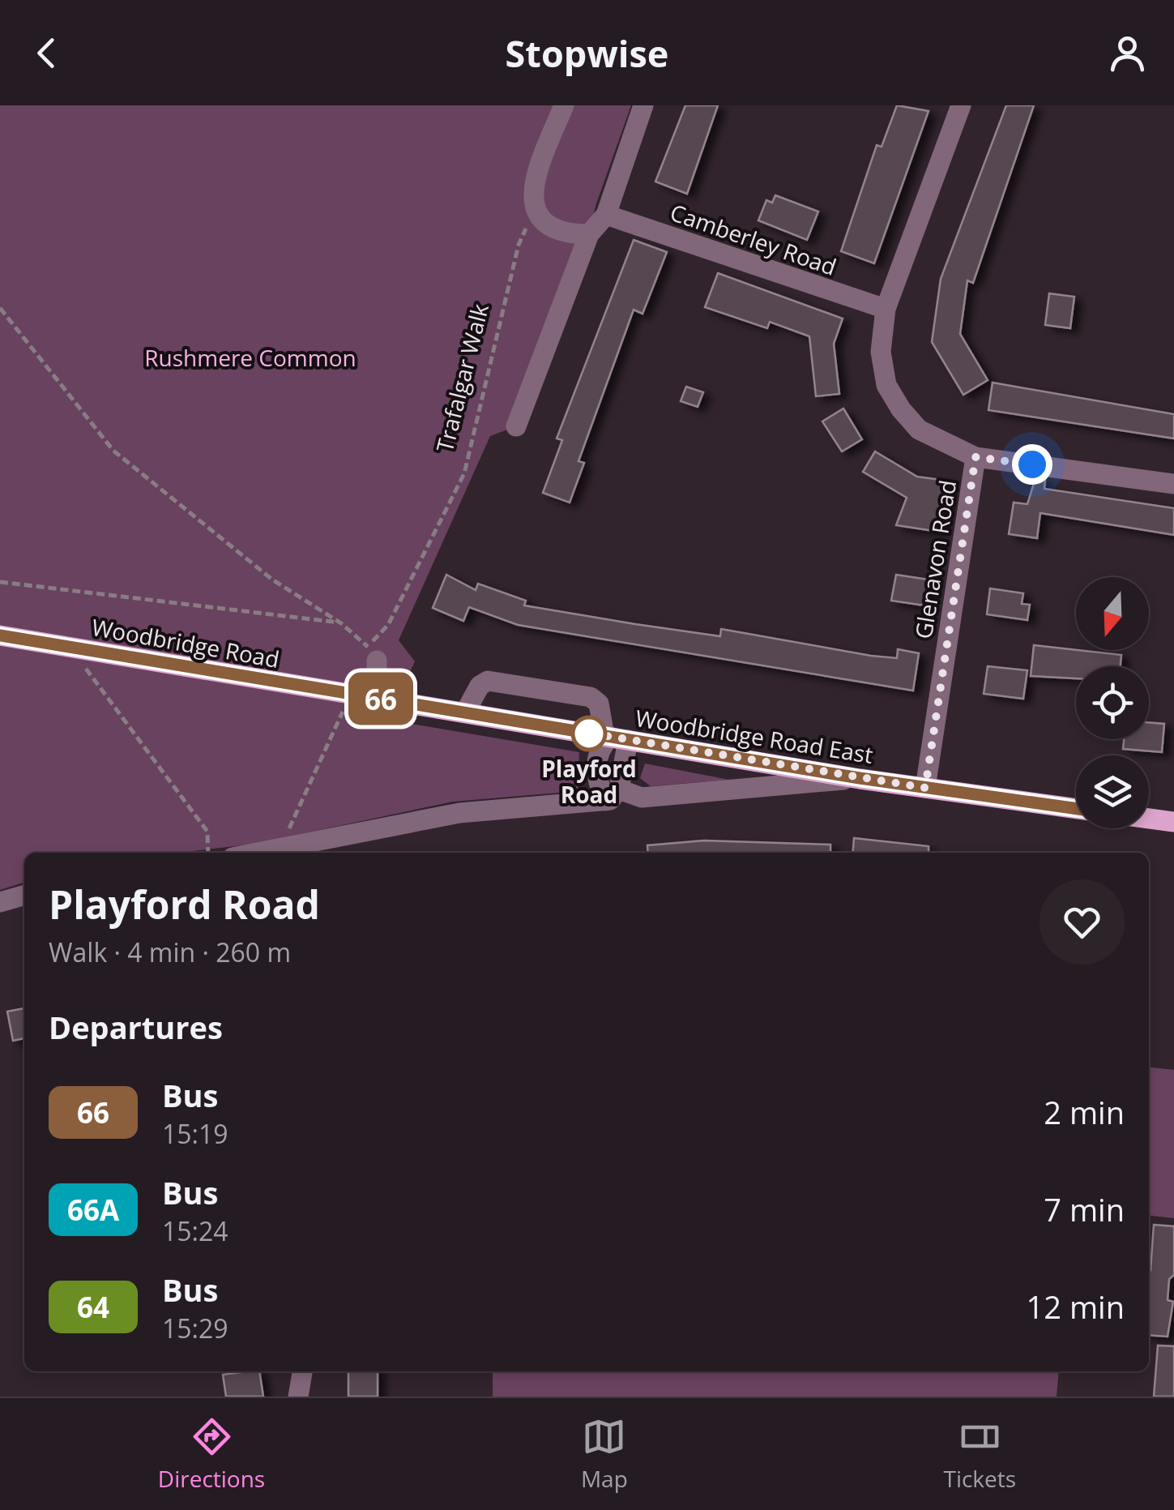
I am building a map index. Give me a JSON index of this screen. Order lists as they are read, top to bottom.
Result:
{
  "streets": {
    "main road": ["Woodbridge Road", "Woodbridge Road East"],
    "street": ["Camberley Road", "Glenavon Road"],
    "path": ["Trafalgar Walk"]
  },
  "crossings": [
    ["Camberley Road", "Glenavon Road"],
    ["Glenavon Road", "Woodbridge Road East"],
    ["Woodbridge Road", "Woodbridge Road East"]
  ],
  "parks": ["Rushmere Common"],
  "places": ["Playford Road"],
  "lines": ["bus line 66"],
  "north": "bottom",
  "page": {
    "header": "Stopwise",
    "on_map": "66",
    "heading": [
      ["Playford Road", "Walk · 4 min · 260 m"],
      "Departures"
    ],
    "list": [
      {
        "mark": "66",
        "name": "Bus",
        "note": "15:19",
        "value": "2 min"
      },
      {
        "mark": "66A",
        "name": "Bus",
        "note": "15:24",
        "value": "7 min"
      },
      {
        "mark": "64",
        "name": "Bus",
        "note": "15:29",
        "value": "12 min"
      }
    ],
    "tabs": ["Directions", "Map", "Tickets"]
  }
}
